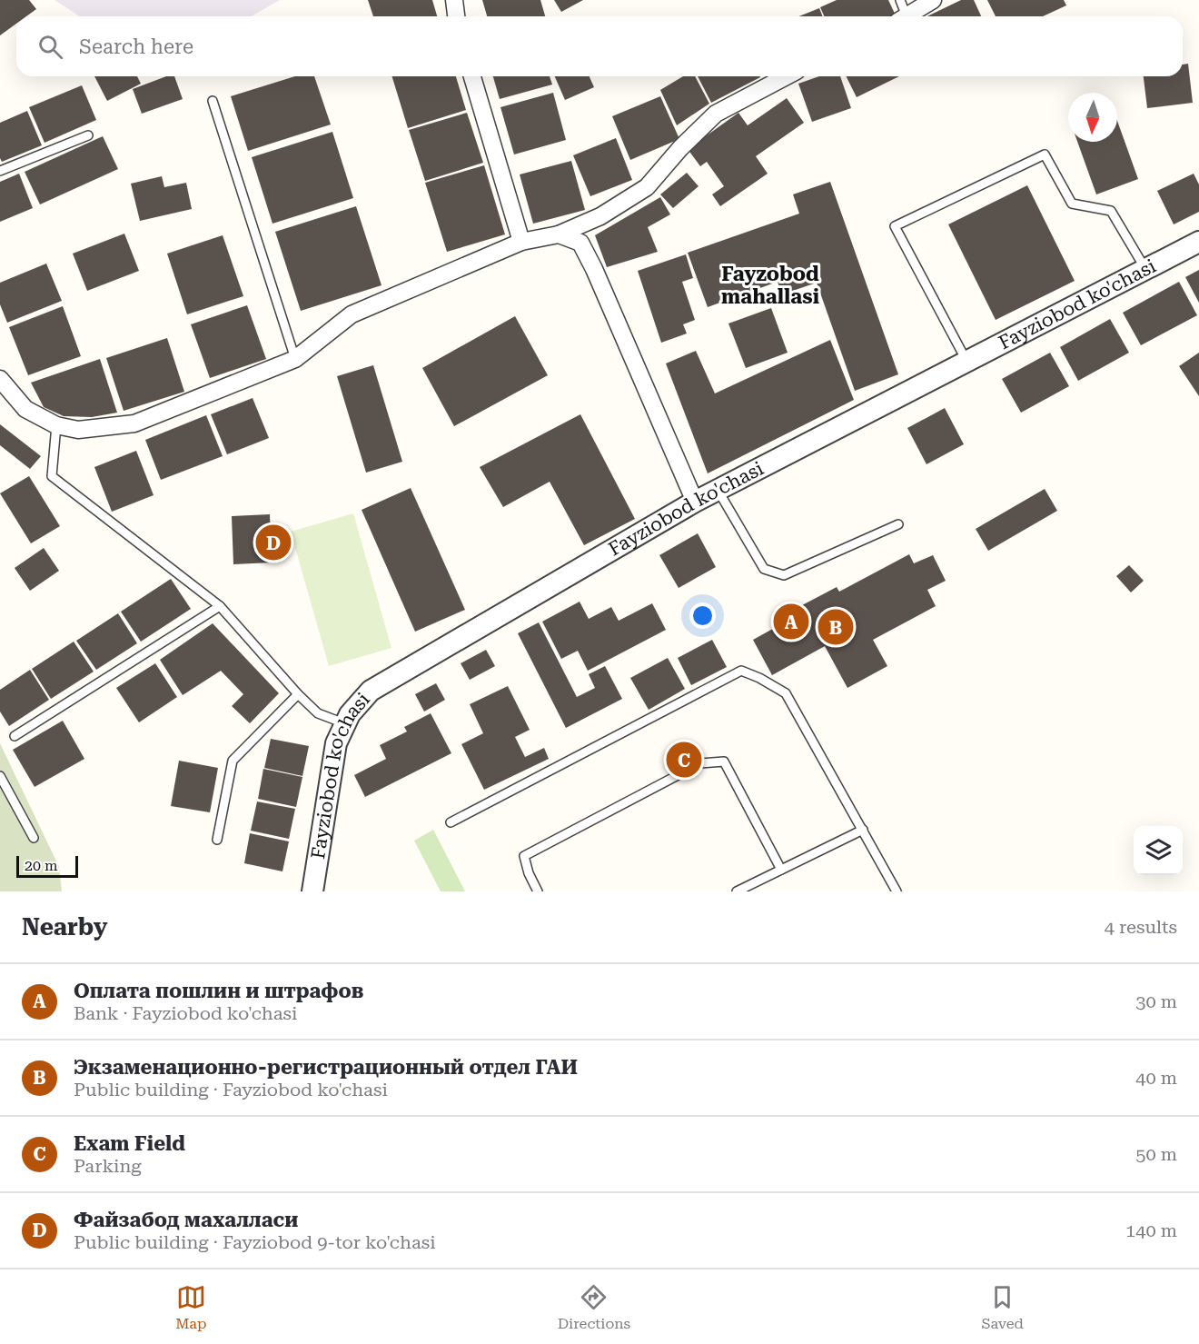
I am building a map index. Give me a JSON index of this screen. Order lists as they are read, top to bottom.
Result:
{
  "streets": {
    "street": ["Fayziobod ko'chasi"]
  },
  "districts": ["Fayzobod mahallasi"],
  "scale_bar": "20 m",
  "north": "bottom",
  "page": {
    "search": "Search here",
    "pins": [
      "D",
      "A",
      "B",
      "C"
    ],
    "scale": "20 m",
    "heading": ["Nearby", "4 results"],
    "list": [
      {
        "mark": "A",
        "name": "Оплата пошлин и штрафов",
        "note": "Bank · Fayziobod ko'chasi",
        "value": "30 m"
      },
      {
        "mark": "B",
        "name": "Экзаменационно-регистрационный отдел ГАИ",
        "note": "Public building · Fayziobod ko'chasi",
        "value": "40 m"
      },
      {
        "mark": "C",
        "name": "Exam Field",
        "note": "Parking",
        "value": "50 m"
      },
      {
        "mark": "D",
        "name": "Файзабод махалласи",
        "note": "Public building · Fayziobod 9-tor ko'chasi",
        "value": "140 m"
      }
    ],
    "nav": ["Map", "Directions", "Saved"]
  }
}
